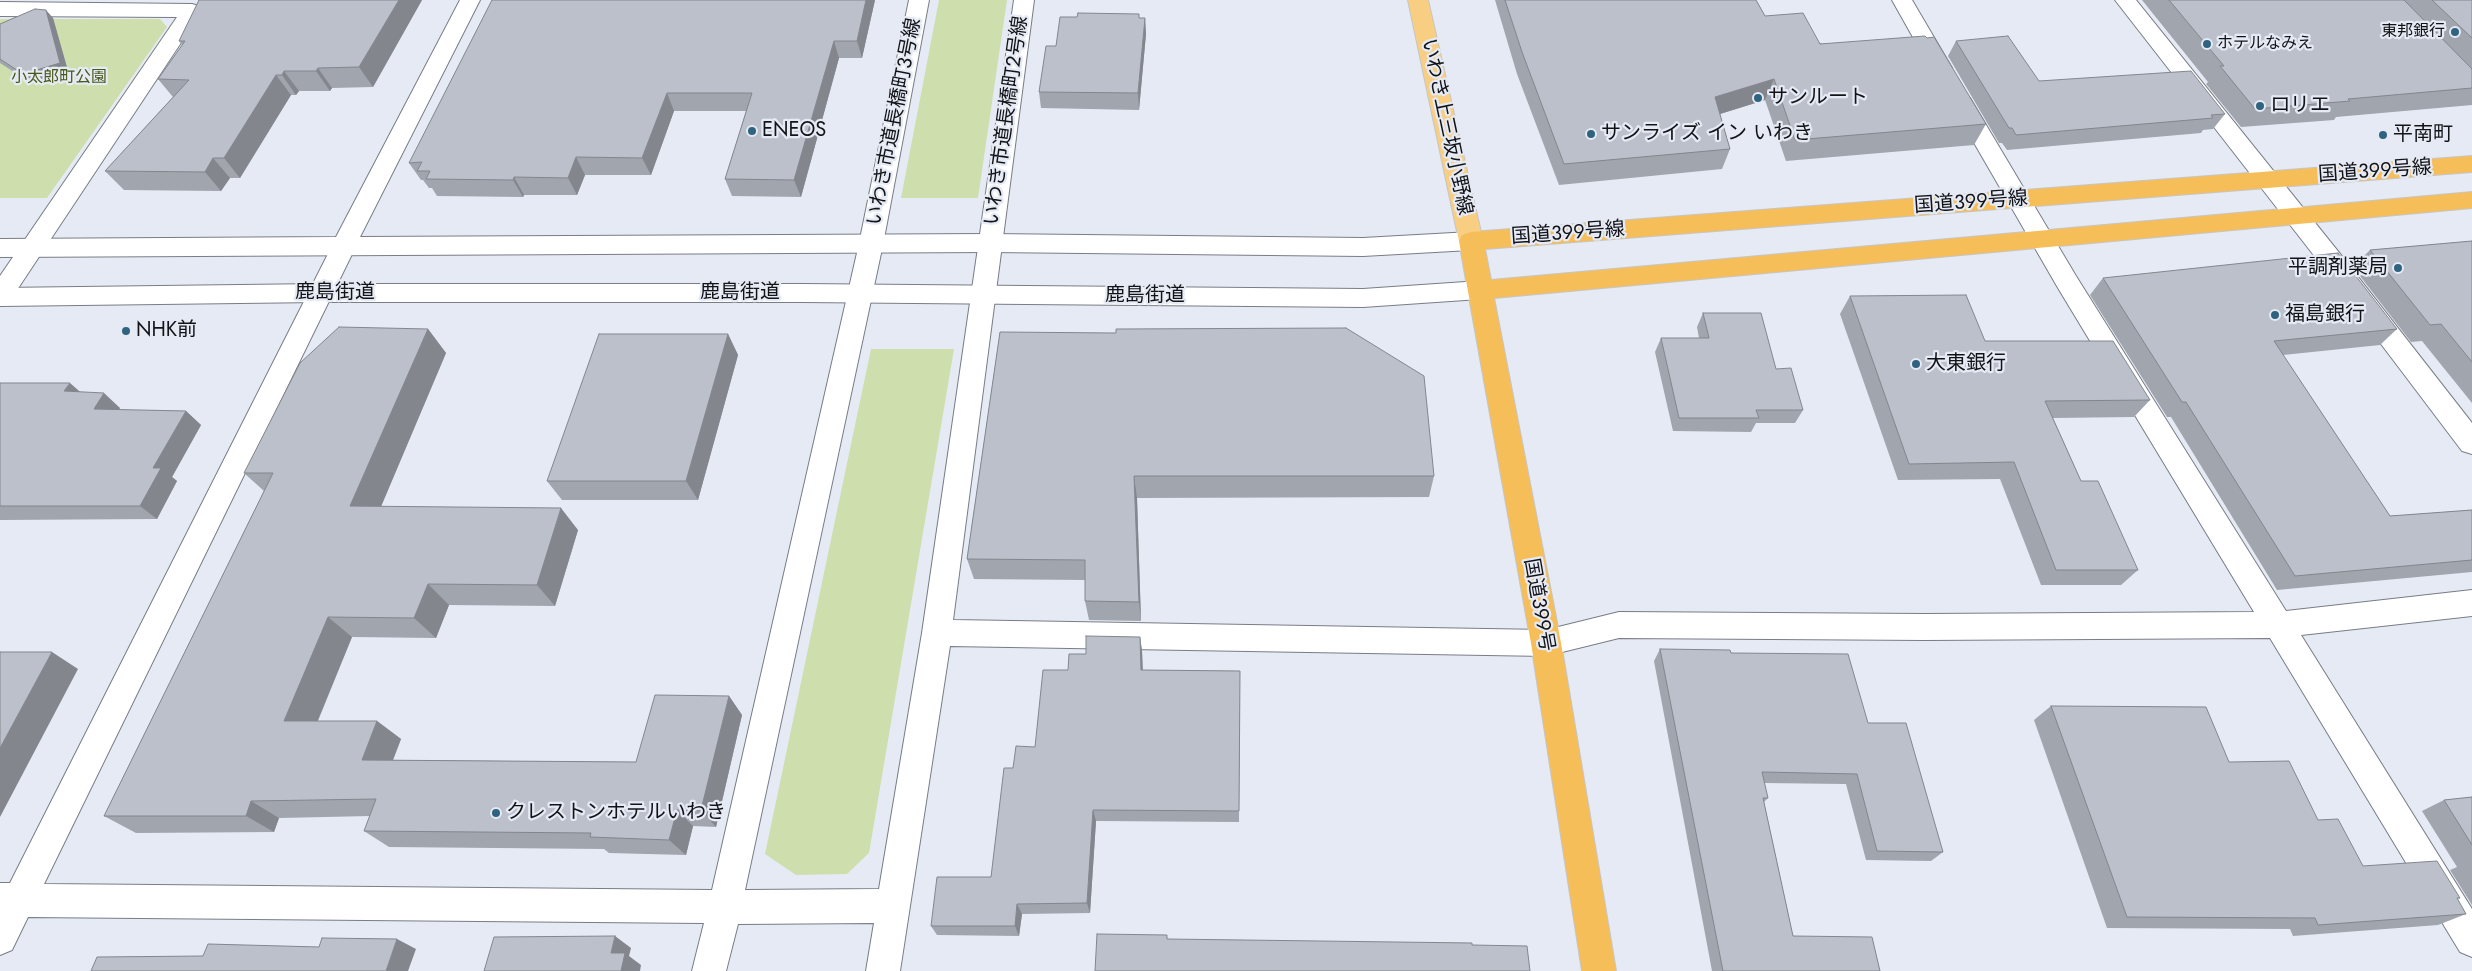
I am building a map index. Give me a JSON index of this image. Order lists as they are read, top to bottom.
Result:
{
  "streets": {
    "highway": ["国道399号線", "国道399号"],
    "main road": ["いわき上三坂小野線"],
    "street": ["いわき市道長橋町2号線", "いわき市道長橋町3号線", "鹿島街道"]
  },
  "crossings": [
    ["いわき市道長橋町2号線", "鹿島街道"],
    ["いわき市道長橋町3号線", "鹿島街道"],
    ["いわき上三坂小野線", "国道399号線"],
    ["いわき上三坂小野線", "国道399号"],
    ["国道399号線", "鹿島街道"],
    ["国道399号線", "国道399号"],
    ["鹿島街道", "国道399号"]
  ],
  "parks": ["小太郎町公園"],
  "places": [
    "東邦銀行",
    "ホテルなみえ",
    "サンルート",
    "ロリエ",
    "ENEOS",
    "サンライズ イン いわき",
    "平南町",
    "平調剤薬局",
    "福島銀行",
    "NHK前",
    "大東銀行",
    "クレストンホテルいわき"
  ]
}
